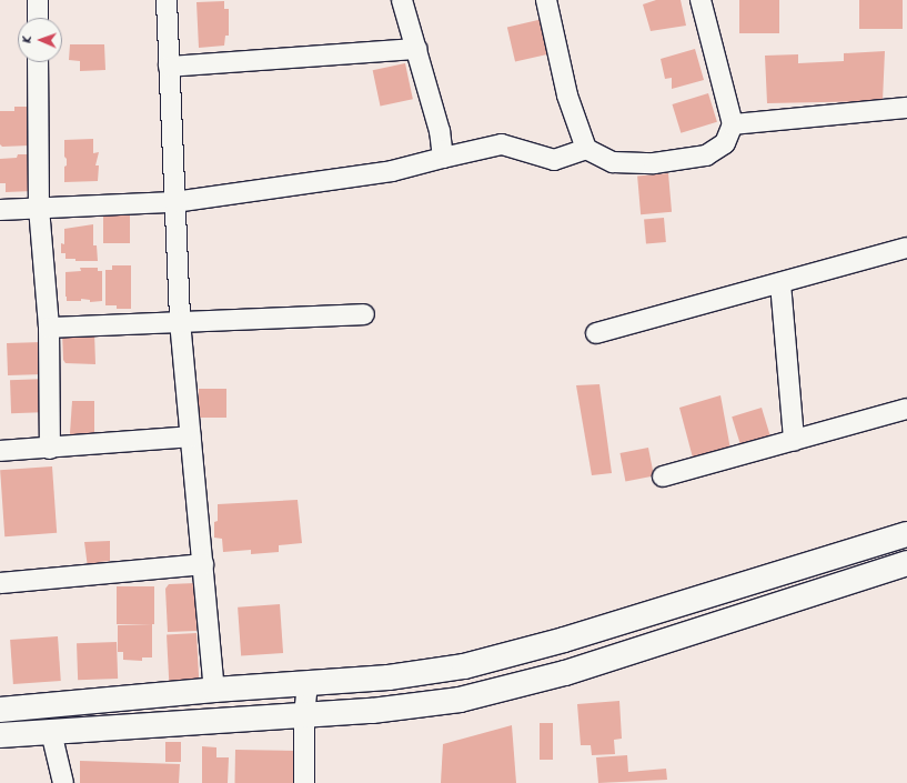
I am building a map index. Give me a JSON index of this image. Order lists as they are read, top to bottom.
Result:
{
  "north": "left"
}
